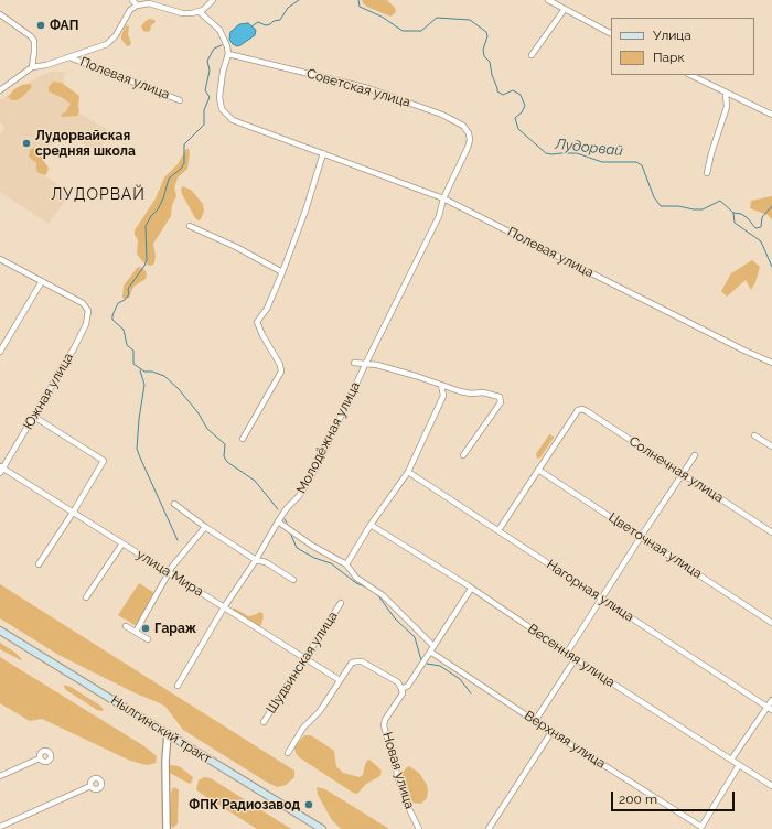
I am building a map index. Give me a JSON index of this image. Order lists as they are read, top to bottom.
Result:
{
  "streets": {
    "main road": ["Нылгинский тракт"],
    "street": [
      "Полевая улица",
      "Советская улица",
      "Южная улица",
      "Молодёжная улица",
      "Солнечная улица",
      "Цветочная улица",
      "улица Мира",
      "Нагорная улица",
      "Весенняя улица",
      "Шудьинская улица",
      "Верхняя улица",
      "Новая улица"
    ]
  },
  "crossings": [
    ["Полевая улица", "Советская улица"],
    ["Полевая улица", "Молодёжная улица"],
    ["Советская улица", "Молодёжная улица"],
    ["Южная улица", "улица Мира"],
    ["Молодёжная улица", "улица Мира"],
    ["Солнечная улица", "Цветочная улица"],
    ["улица Мира", "Шудьинская улица"],
    ["Весенняя улица", "Верхняя улица"]
  ],
  "districts": ["ЛУДОРВАЙ"],
  "water": ["Лудорвай"],
  "places": [
    "ФАП",
    "Лудорвайская средняя школа",
    "Гараж",
    "ФПК Радиозавод"
  ],
  "legend": ["Улица", "Парк"],
  "scale_bar": "200 m"
}
